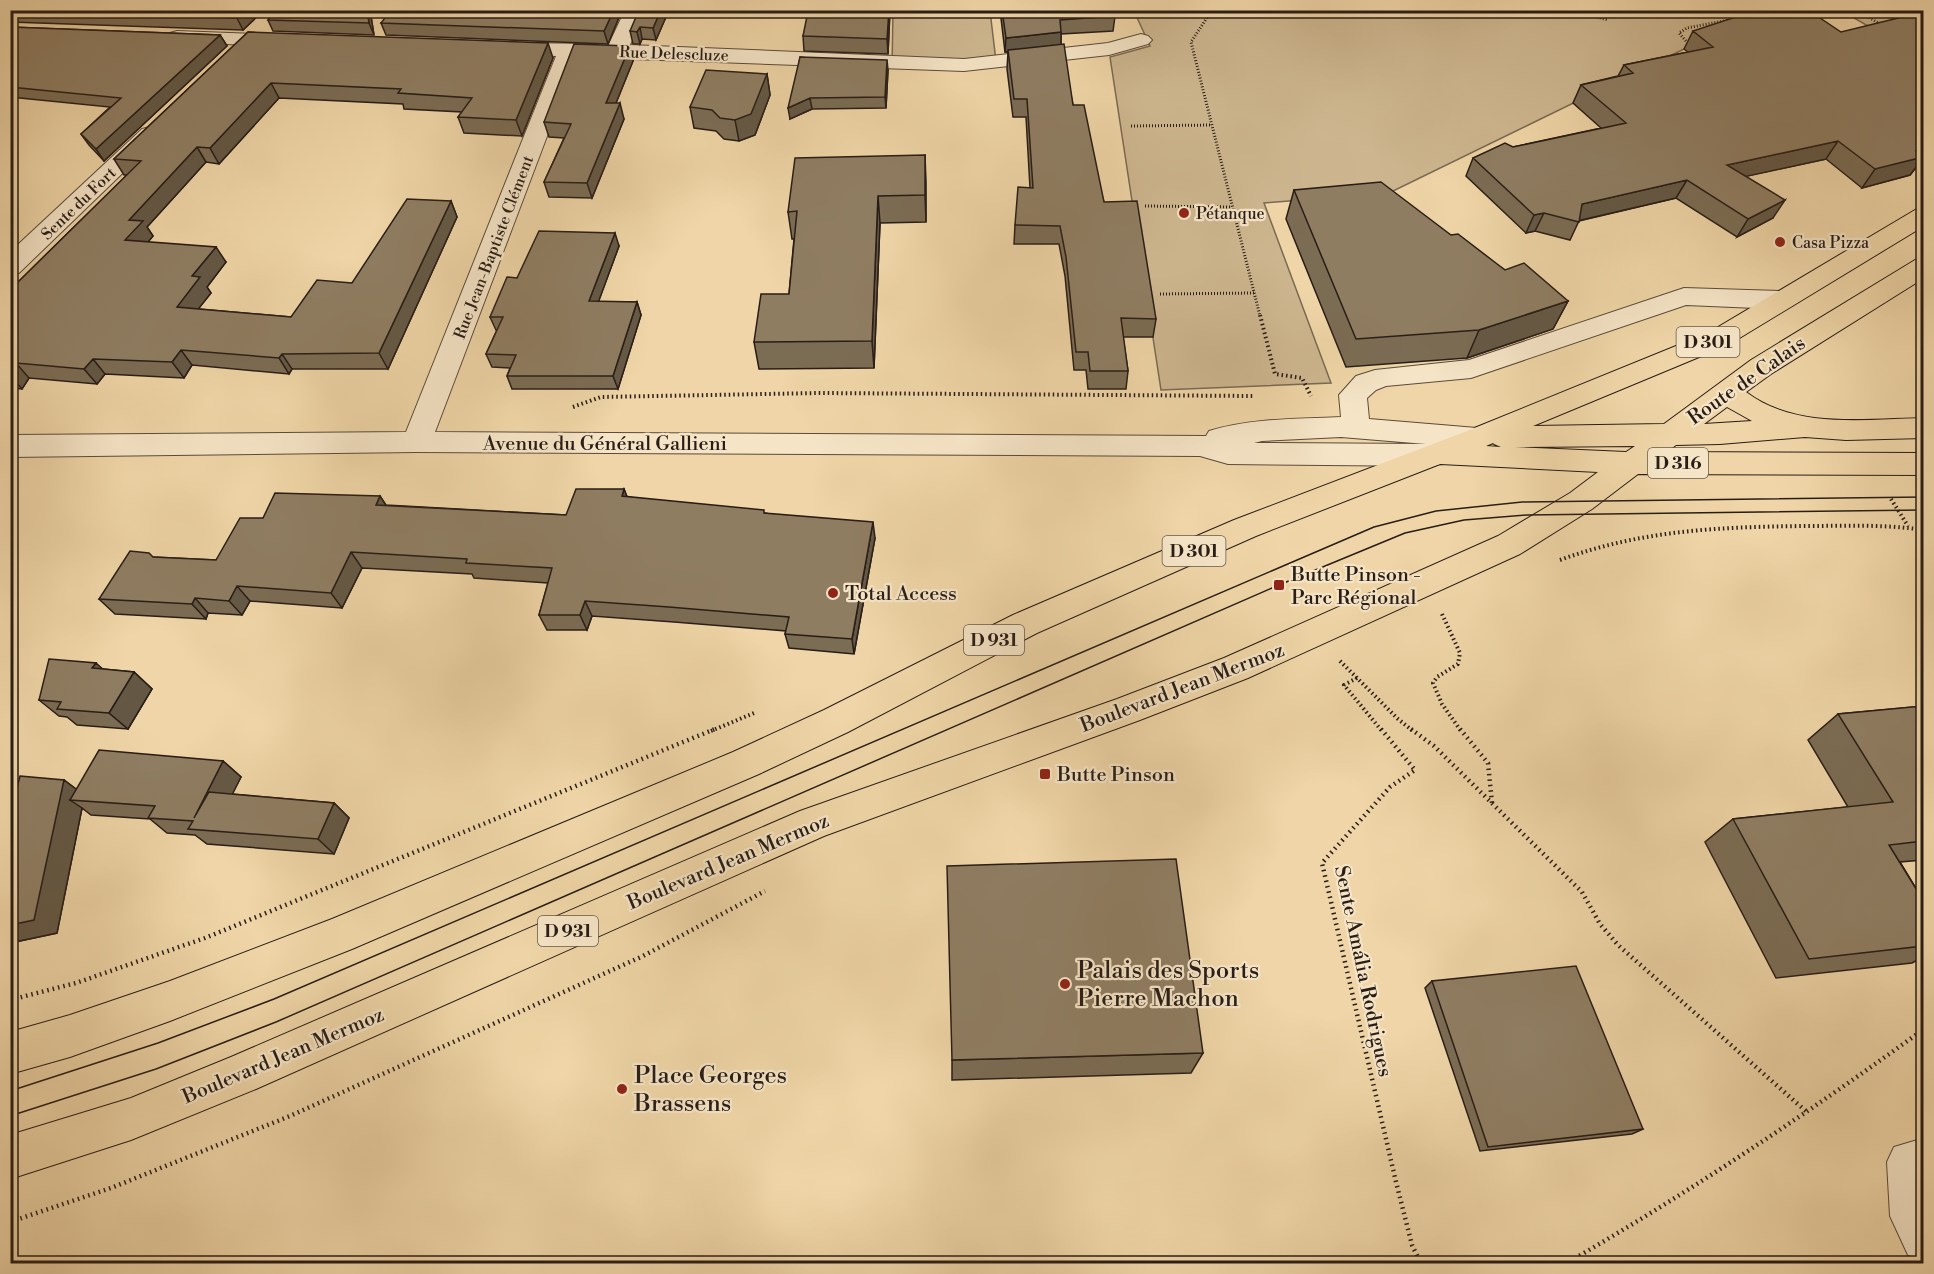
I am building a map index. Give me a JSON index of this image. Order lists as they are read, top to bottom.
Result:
{
  "streets": {
    "main road": [
      "D 301",
      "Route de Calais",
      "D 316",
      "D 931",
      "Boulevard Jean Mermoz"
    ],
    "street": [
      "Rue Delescluze",
      "Sente du Fort",
      "Rue Jean-Baptiste Clément",
      "Avenue du Général Gallieni"
    ],
    "path": ["Sente Amália Rodrigues"]
  },
  "crossings": [
    ["Rue Delescluze", "Rue Jean-Baptiste Clément"],
    ["Rue Jean-Baptiste Clément", "Avenue du Général Gallieni"],
    ["D 301", "Avenue du Général Gallieni"],
    ["D 301", "D 316"],
    ["D 301", "D 931"],
    ["Route de Calais", "D 316"],
    ["Route de Calais", "Boulevard Jean Mermoz"],
    ["Avenue du Général Gallieni", "D 316"]
  ],
  "places": {
    "other": [
      "Pétanque",
      "Casa Pizza",
      "Total Access",
      "Palais des Sports Pierre Machon",
      "Place Georges Brassens"
    ],
    "transit": ["Butte Pinson - Parc Régional", "Butte Pinson"]
  }
}
